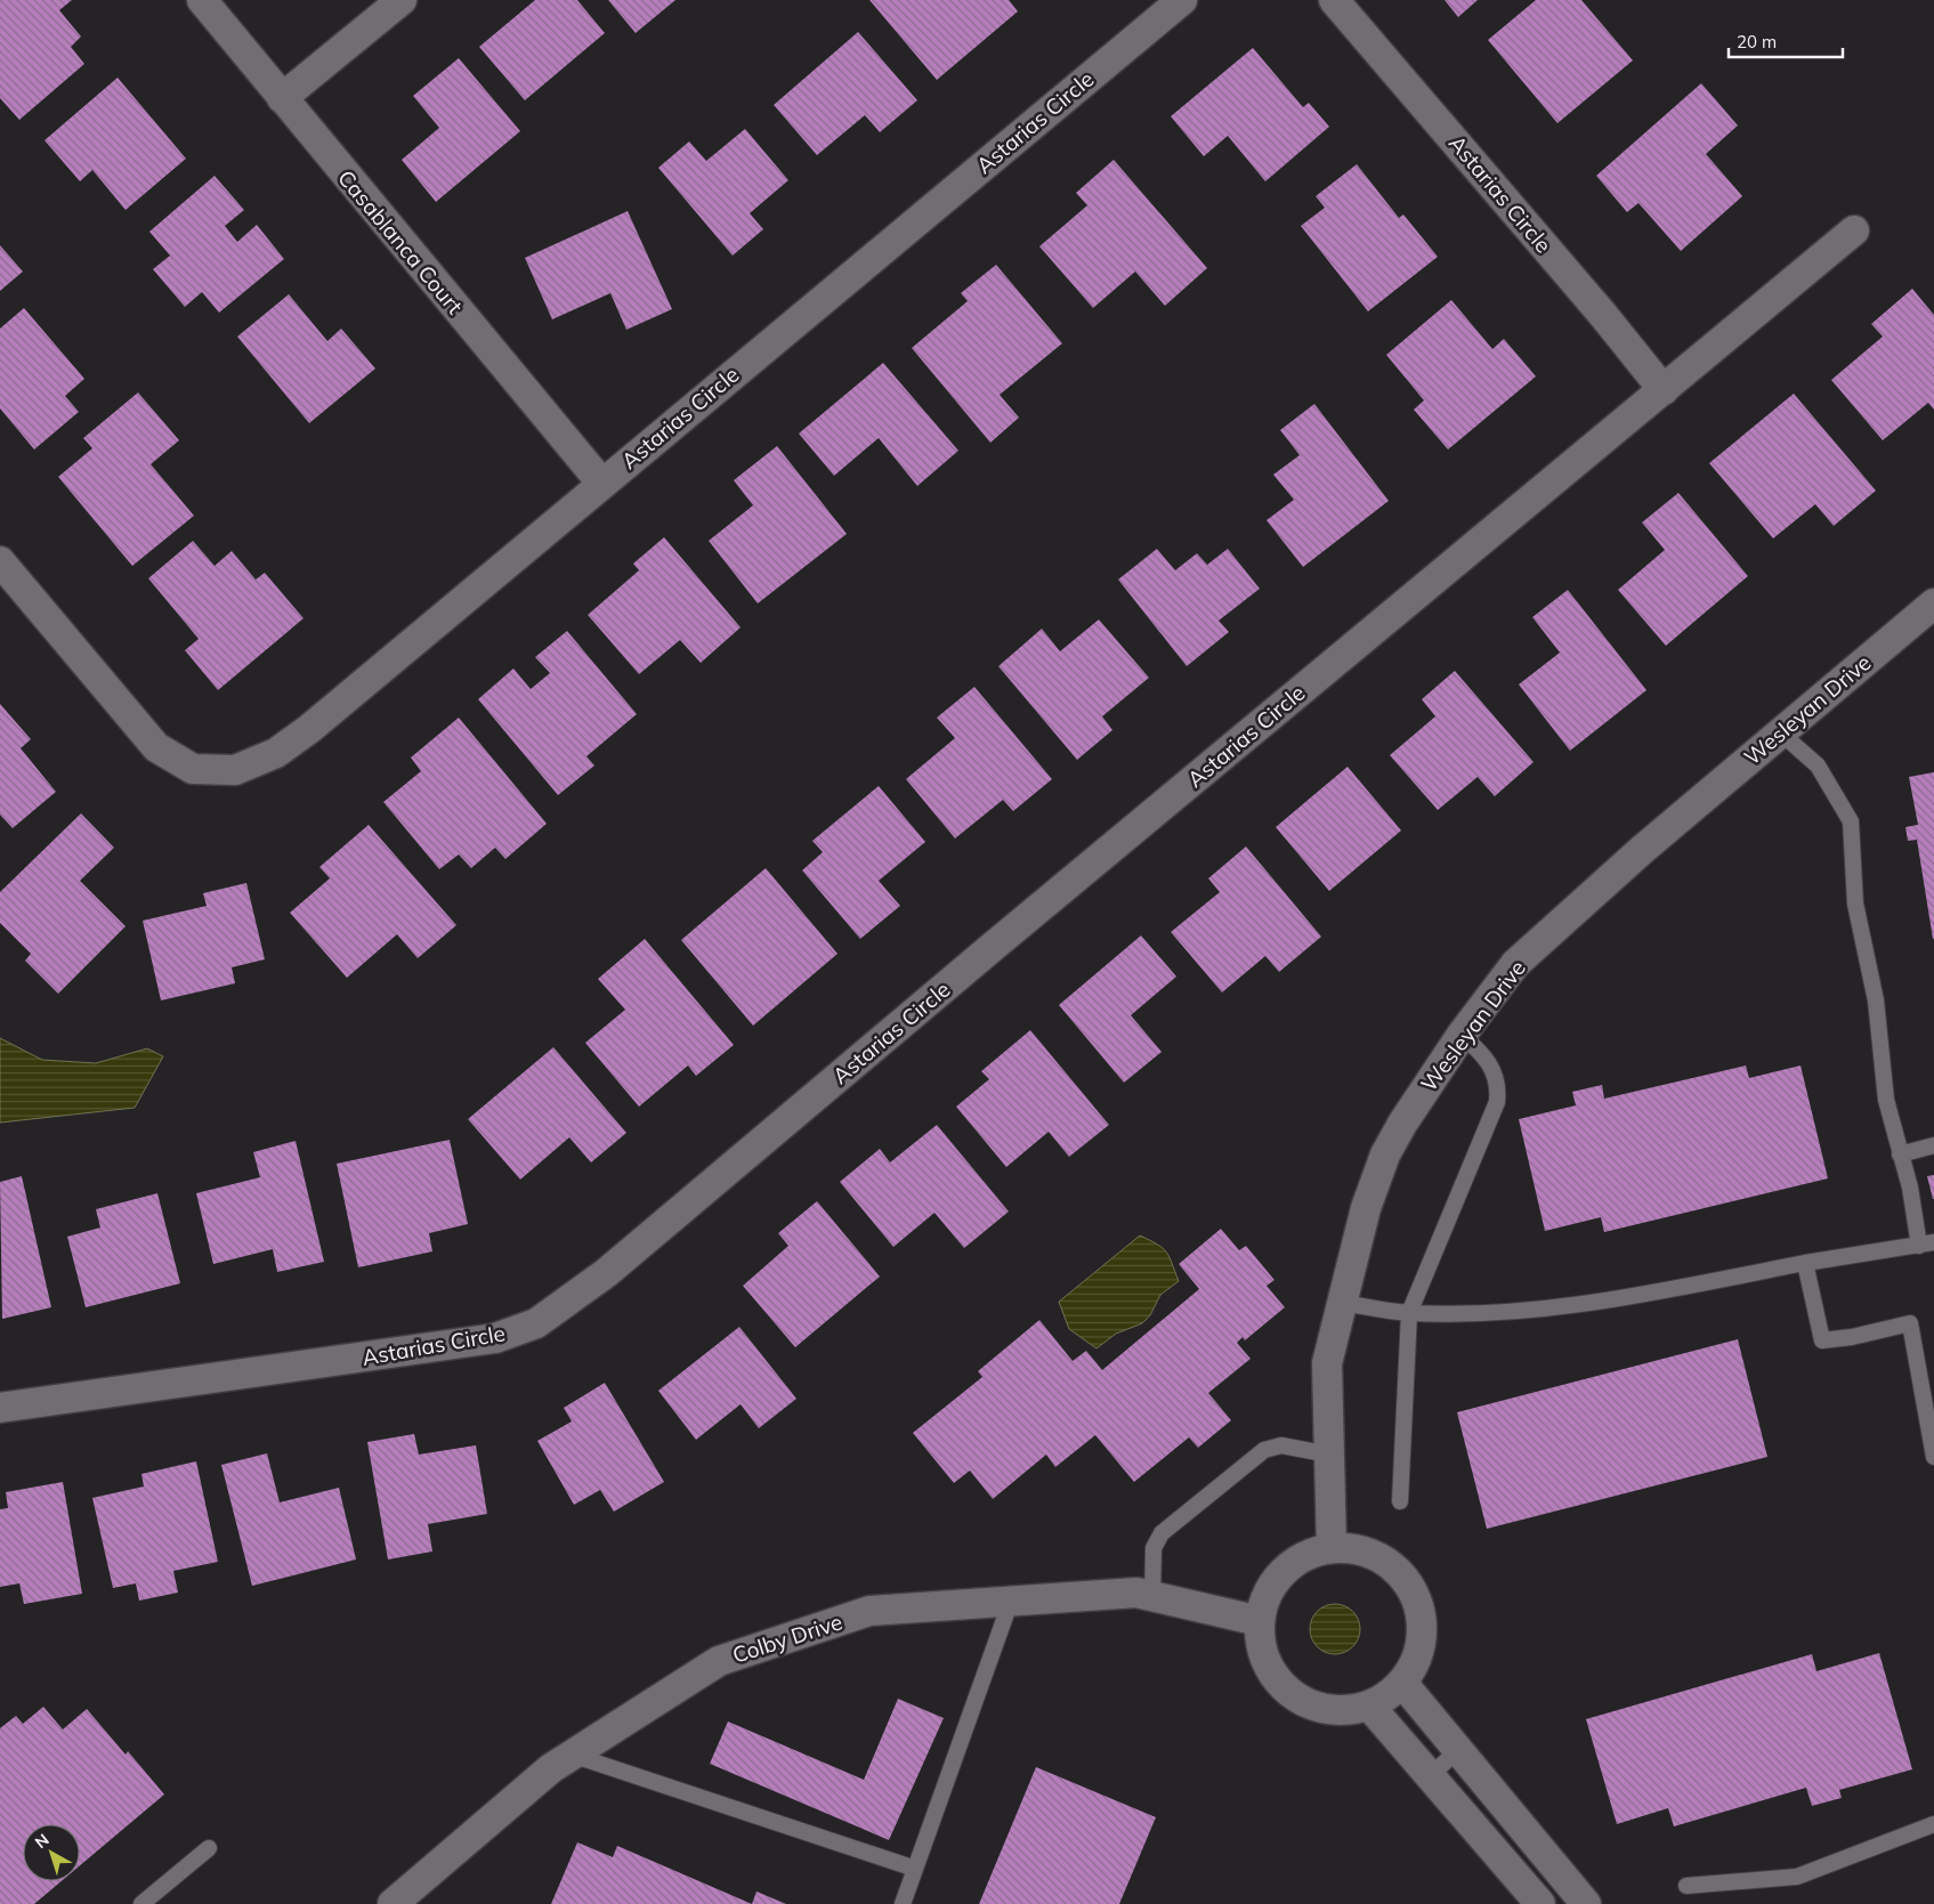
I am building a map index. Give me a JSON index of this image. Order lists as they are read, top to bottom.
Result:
{
  "streets": {
    "street": [
      "Astarias Circle",
      "Casablanca Court",
      "Wesleyan Drive",
      "Colby Drive"
    ]
  },
  "crossings": [
    ["Astarias Circle", "Casablanca Court"],
    ["Wesleyan Drive", "Colby Drive"]
  ],
  "scale_bar": "20 m",
  "north": "top left"
}
